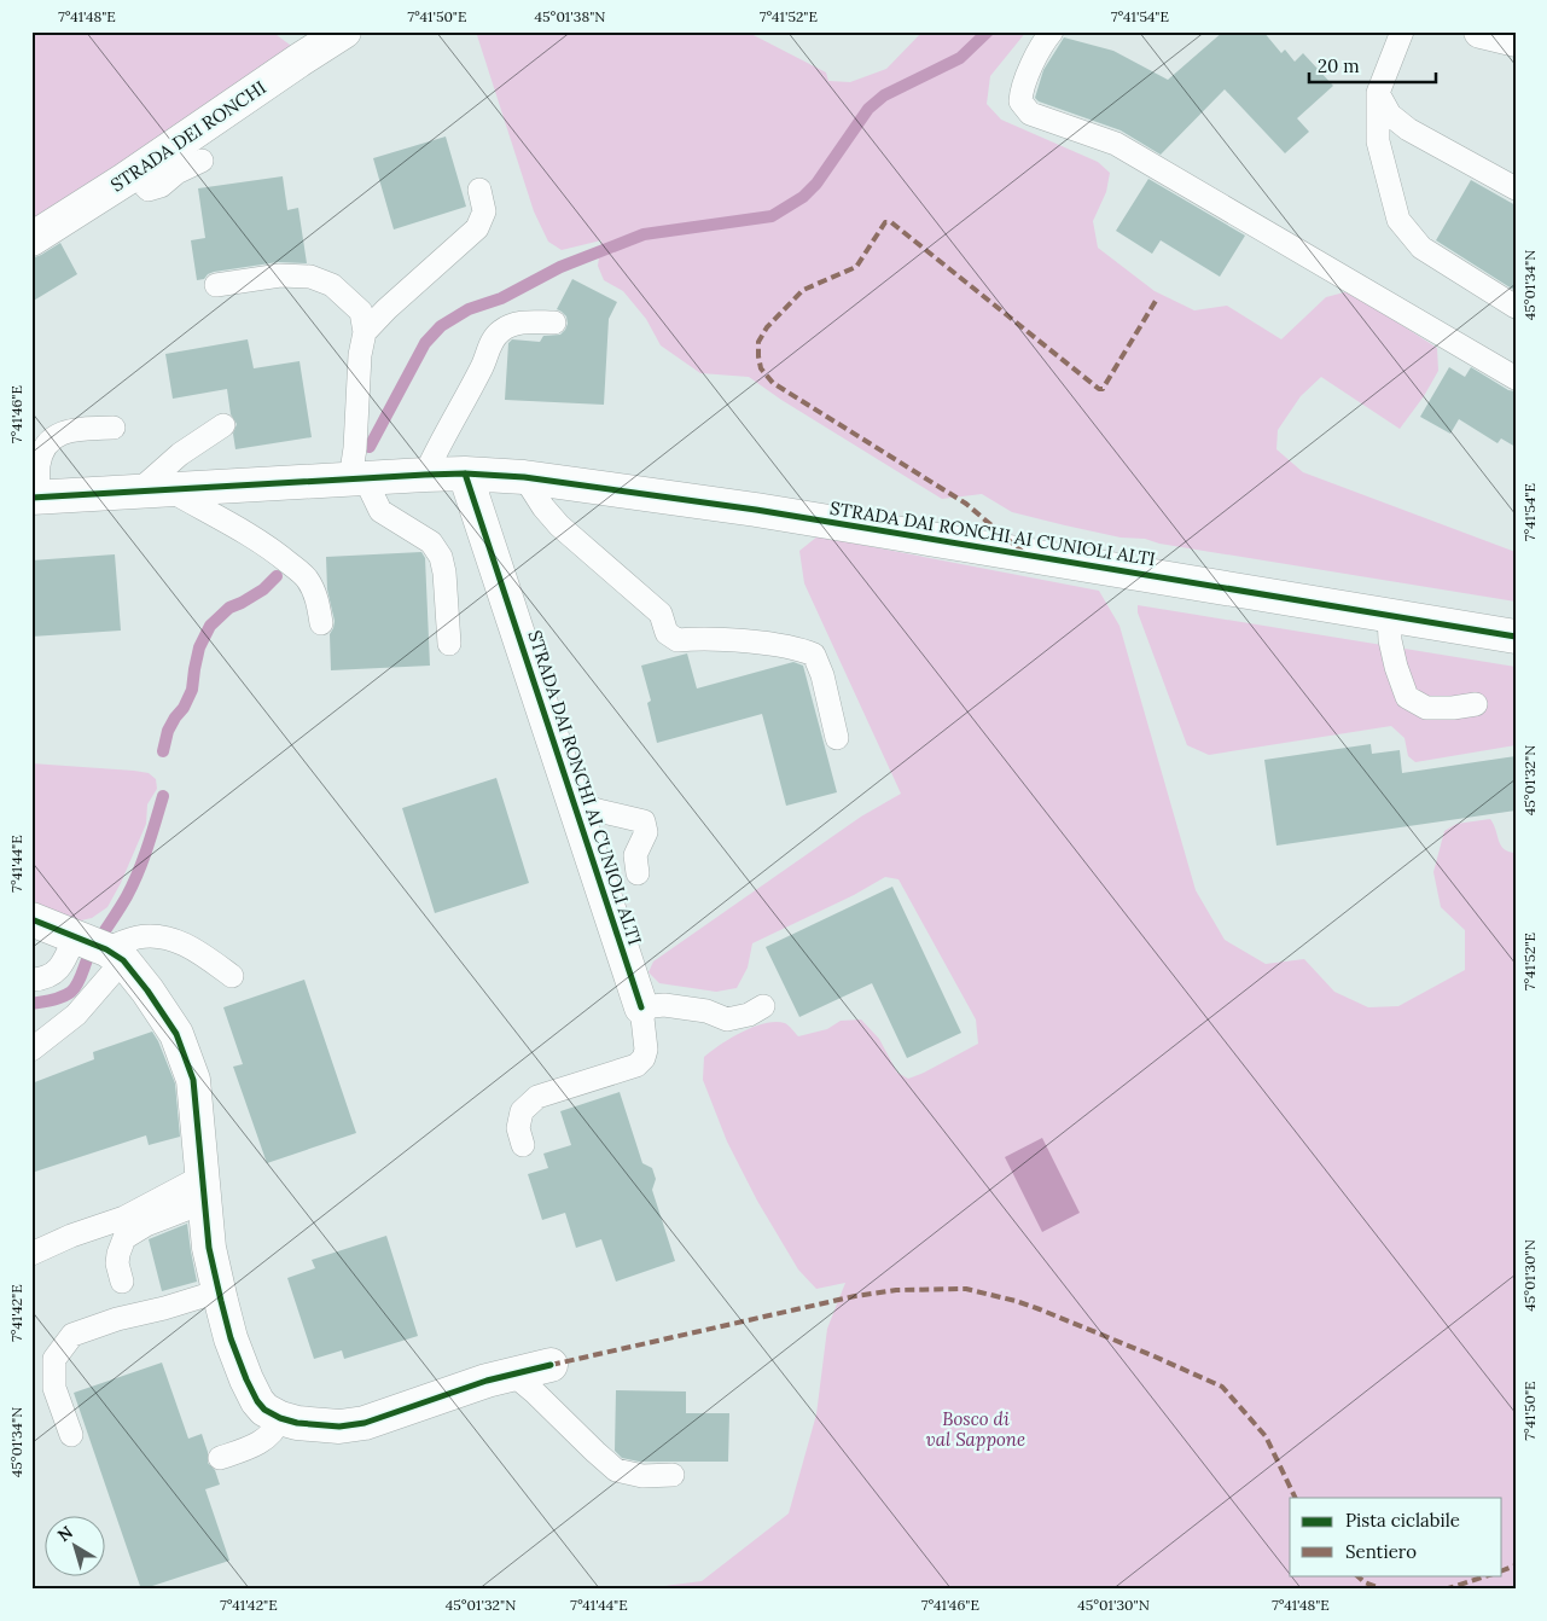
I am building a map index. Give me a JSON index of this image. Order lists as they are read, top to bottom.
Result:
{
  "streets": {
    "street": ["STRADA DEI RONCHI", "STRADA DAI RONCHI AI CUNIOLI ALTI"]
  },
  "parks": ["Bosco di val Sappone"],
  "legend": ["Pista ciclabile", "Sentiero"],
  "scale_bar": "20 m",
  "north": "top left",
  "coordinates": [
    "7°41'48\"E",
    "7°41'50\"E",
    "45°01'38\"N",
    "7°41'52\"E",
    "7°41'54\"E",
    "45°01'34\"N",
    "7°41'46\"E",
    "45°01'32\"N",
    "7°41'44\"E",
    "45°01'30\"N",
    "7°41'42\"E"
  ]
}
